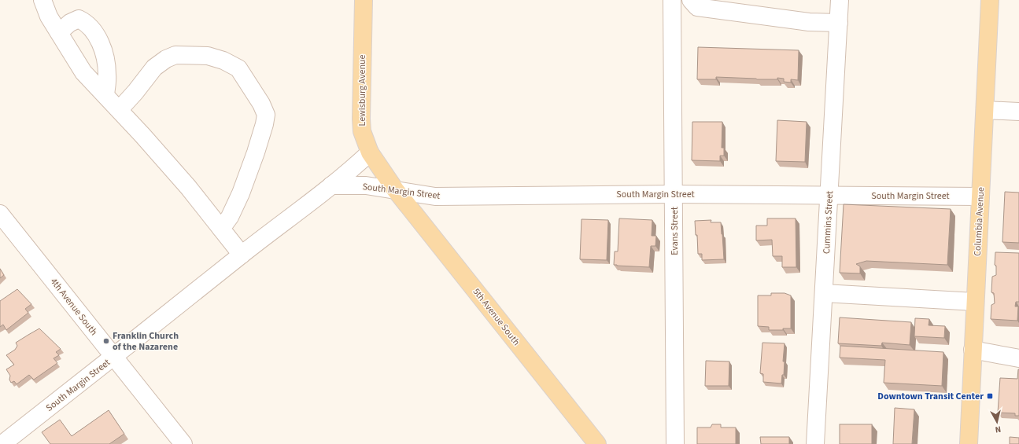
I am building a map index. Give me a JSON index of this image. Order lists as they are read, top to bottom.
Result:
{
  "streets": {
    "main road": ["Lewisburg Avenue", "Columbia Avenue", "5th Avenue South"],
    "street": [
      "South Margin Street",
      "Cummins Street",
      "Evans Street",
      "4th Avenue South"
    ]
  },
  "crossings": [
    ["Lewisburg Avenue", "South Margin Street"],
    ["Lewisburg Avenue", "5th Avenue South"],
    ["South Margin Street", "Columbia Avenue"],
    ["South Margin Street", "Cummins Street"],
    ["South Margin Street", "Evans Street"],
    ["South Margin Street", "4th Avenue South"],
    ["South Margin Street", "5th Avenue South"]
  ],
  "places": {
    "other": ["Franklin Church of the Nazarene"],
    "transit": ["Downtown Transit Center"]
  },
  "north": "bottom"
}
